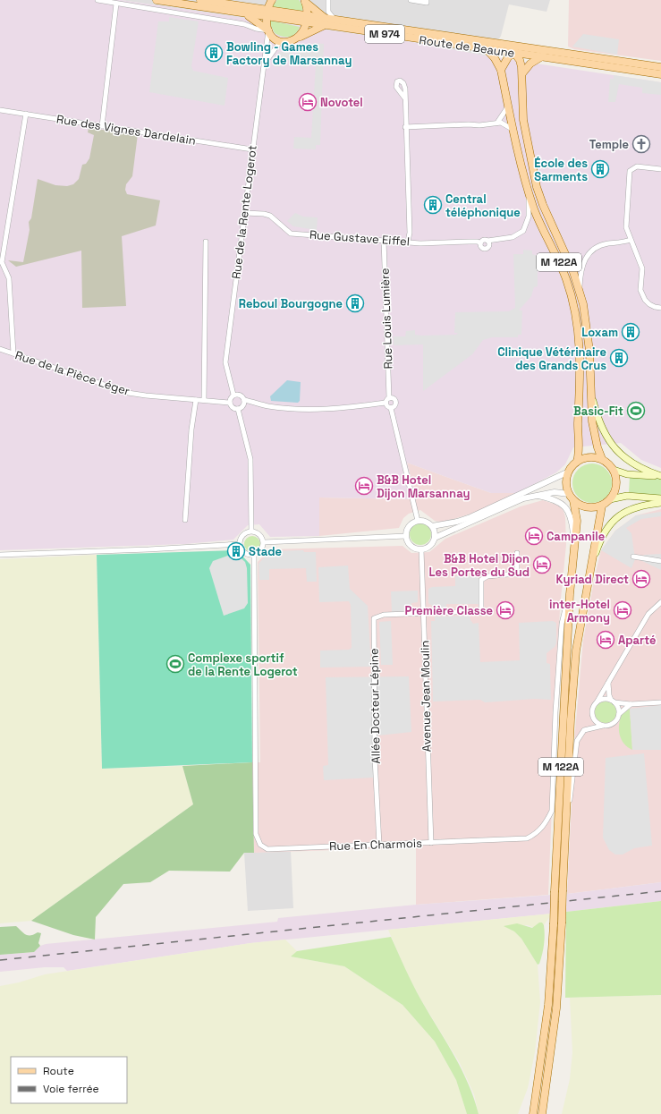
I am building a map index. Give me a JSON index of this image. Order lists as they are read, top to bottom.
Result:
{
  "streets": {
    "main road": ["M 974", "Route de Beaune", "M 122A"],
    "street": [
      "Rue des Vignes Dardelain",
      "Rue de la Rente Logerot",
      "Rue Gustave Eiffel",
      "Rue Louis Lumière",
      "Rue de la Pièce Léger",
      "Avenue Jean Moulin",
      "Allée Docteur Lépine",
      "Rue En Charmois"
    ]
  },
  "crossings": [
    ["Route de Beaune", "M 122A"],
    ["Rue des Vignes Dardelain", "Rue de la Rente Logerot"],
    ["Rue de la Rente Logerot", "Rue Gustave Eiffel"],
    ["Rue de la Rente Logerot", "Rue de la Pièce Léger"],
    ["Rue Gustave Eiffel", "Rue Louis Lumière"],
    ["M 122A", "Rue En Charmois"],
    ["Avenue Jean Moulin", "Allée Docteur Lépine"],
    ["Avenue Jean Moulin", "Rue En Charmois"],
    ["Allée Docteur Lépine", "Rue En Charmois"]
  ],
  "places": {
    "building": [
      "Bowling - Games Factory de Marsannay",
      "École des Sarments",
      "Central téléphonique",
      "Reboul Bourgogne",
      "Loxam",
      "Clinique Vétérinaire des Grands Crus",
      "Stade"
    ],
    "hotel": [
      "Novotel",
      "B&B Hotel Dijon Marsannay",
      "Campanile",
      "B&B Hotel Dijon Les Portes du Sud",
      "Kyriad Direct",
      "Première Classe",
      "inter-Hotel Armony",
      "Aparté"
    ],
    "church": ["Temple"],
    "sports": ["Basic-Fit", "Complexe sportif de la Rente Logerot"]
  },
  "legend": ["Route", "Voie ferrée"]
}
